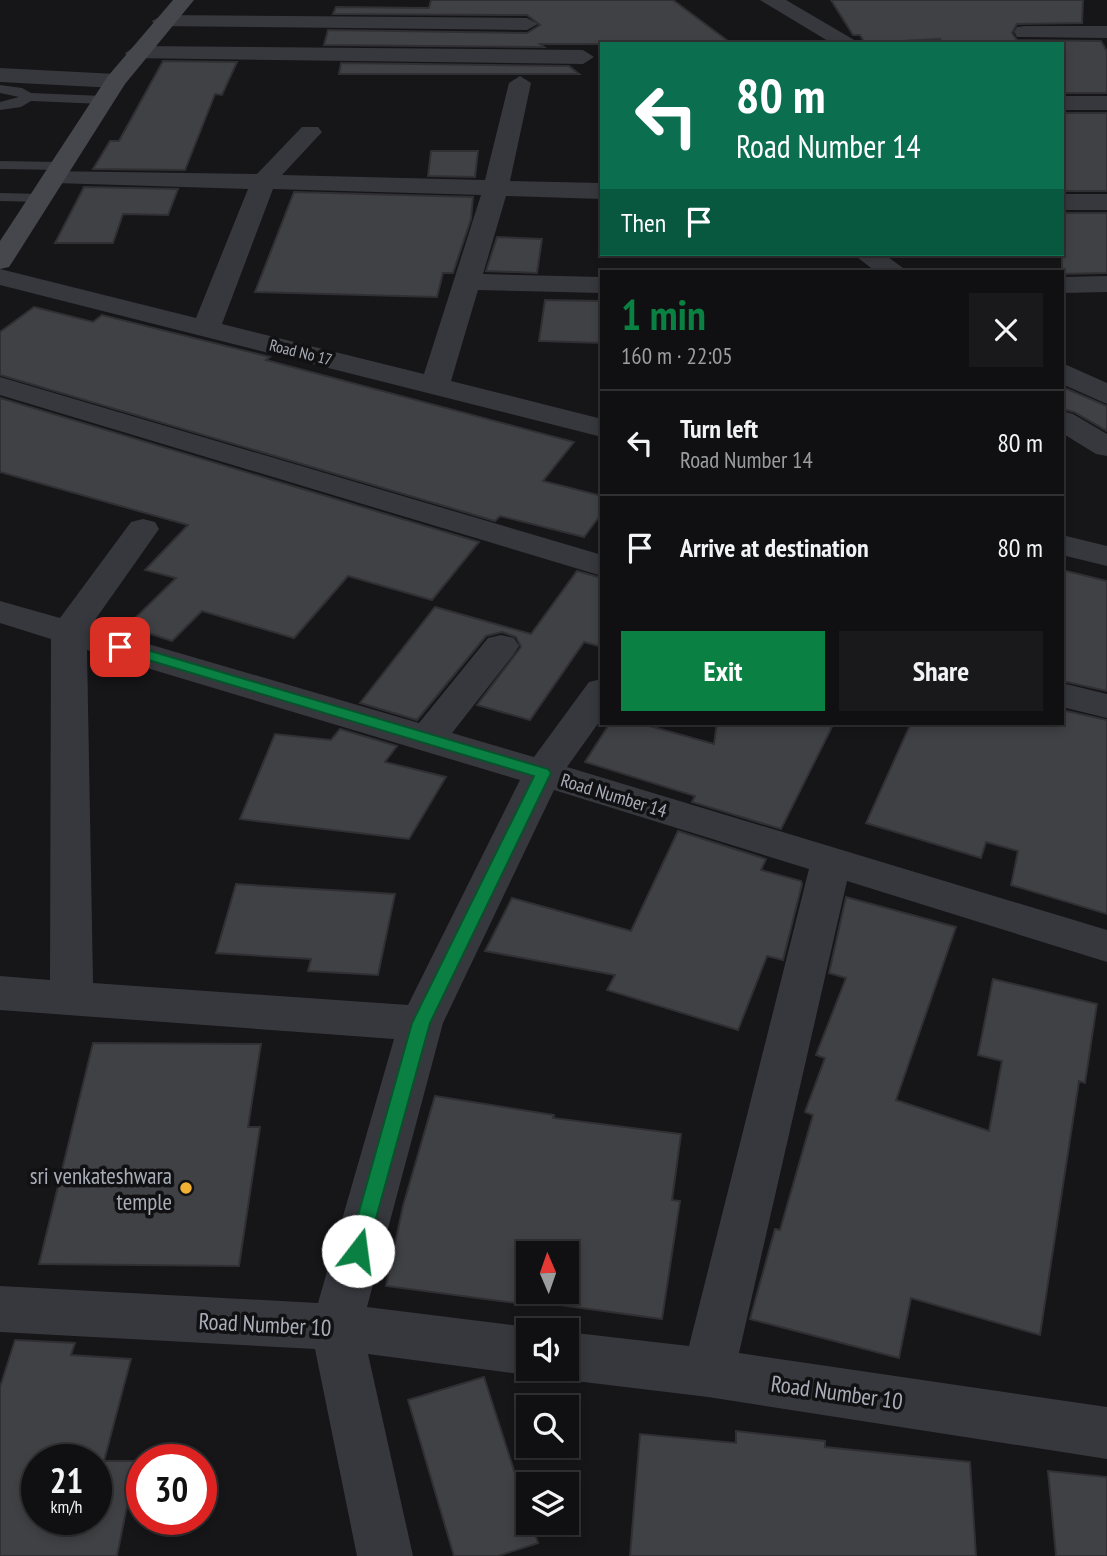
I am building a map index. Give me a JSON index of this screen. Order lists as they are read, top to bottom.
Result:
{
  "streets": {
    "street": ["Road No 17", "Road Number 14", "Road Number 10"]
  },
  "places": ["sri venkateshwara temple"],
  "north": "top",
  "page": {
    "turn": ["80 m", "Road Number 14"],
    "then": "Then",
    "heading": ["1 min", "160 m · 22:05"],
    "list": [
      {
        "name": "Turn left",
        "note": "Road Number 14",
        "value": "80 m"
      },
      {
        "name": "Arrive at destination",
        "value": "80 m"
      }
    ],
    "buttons": ["Exit", "Share"],
    "speed": "21 km/h",
    "limit": "30"
  }
}
